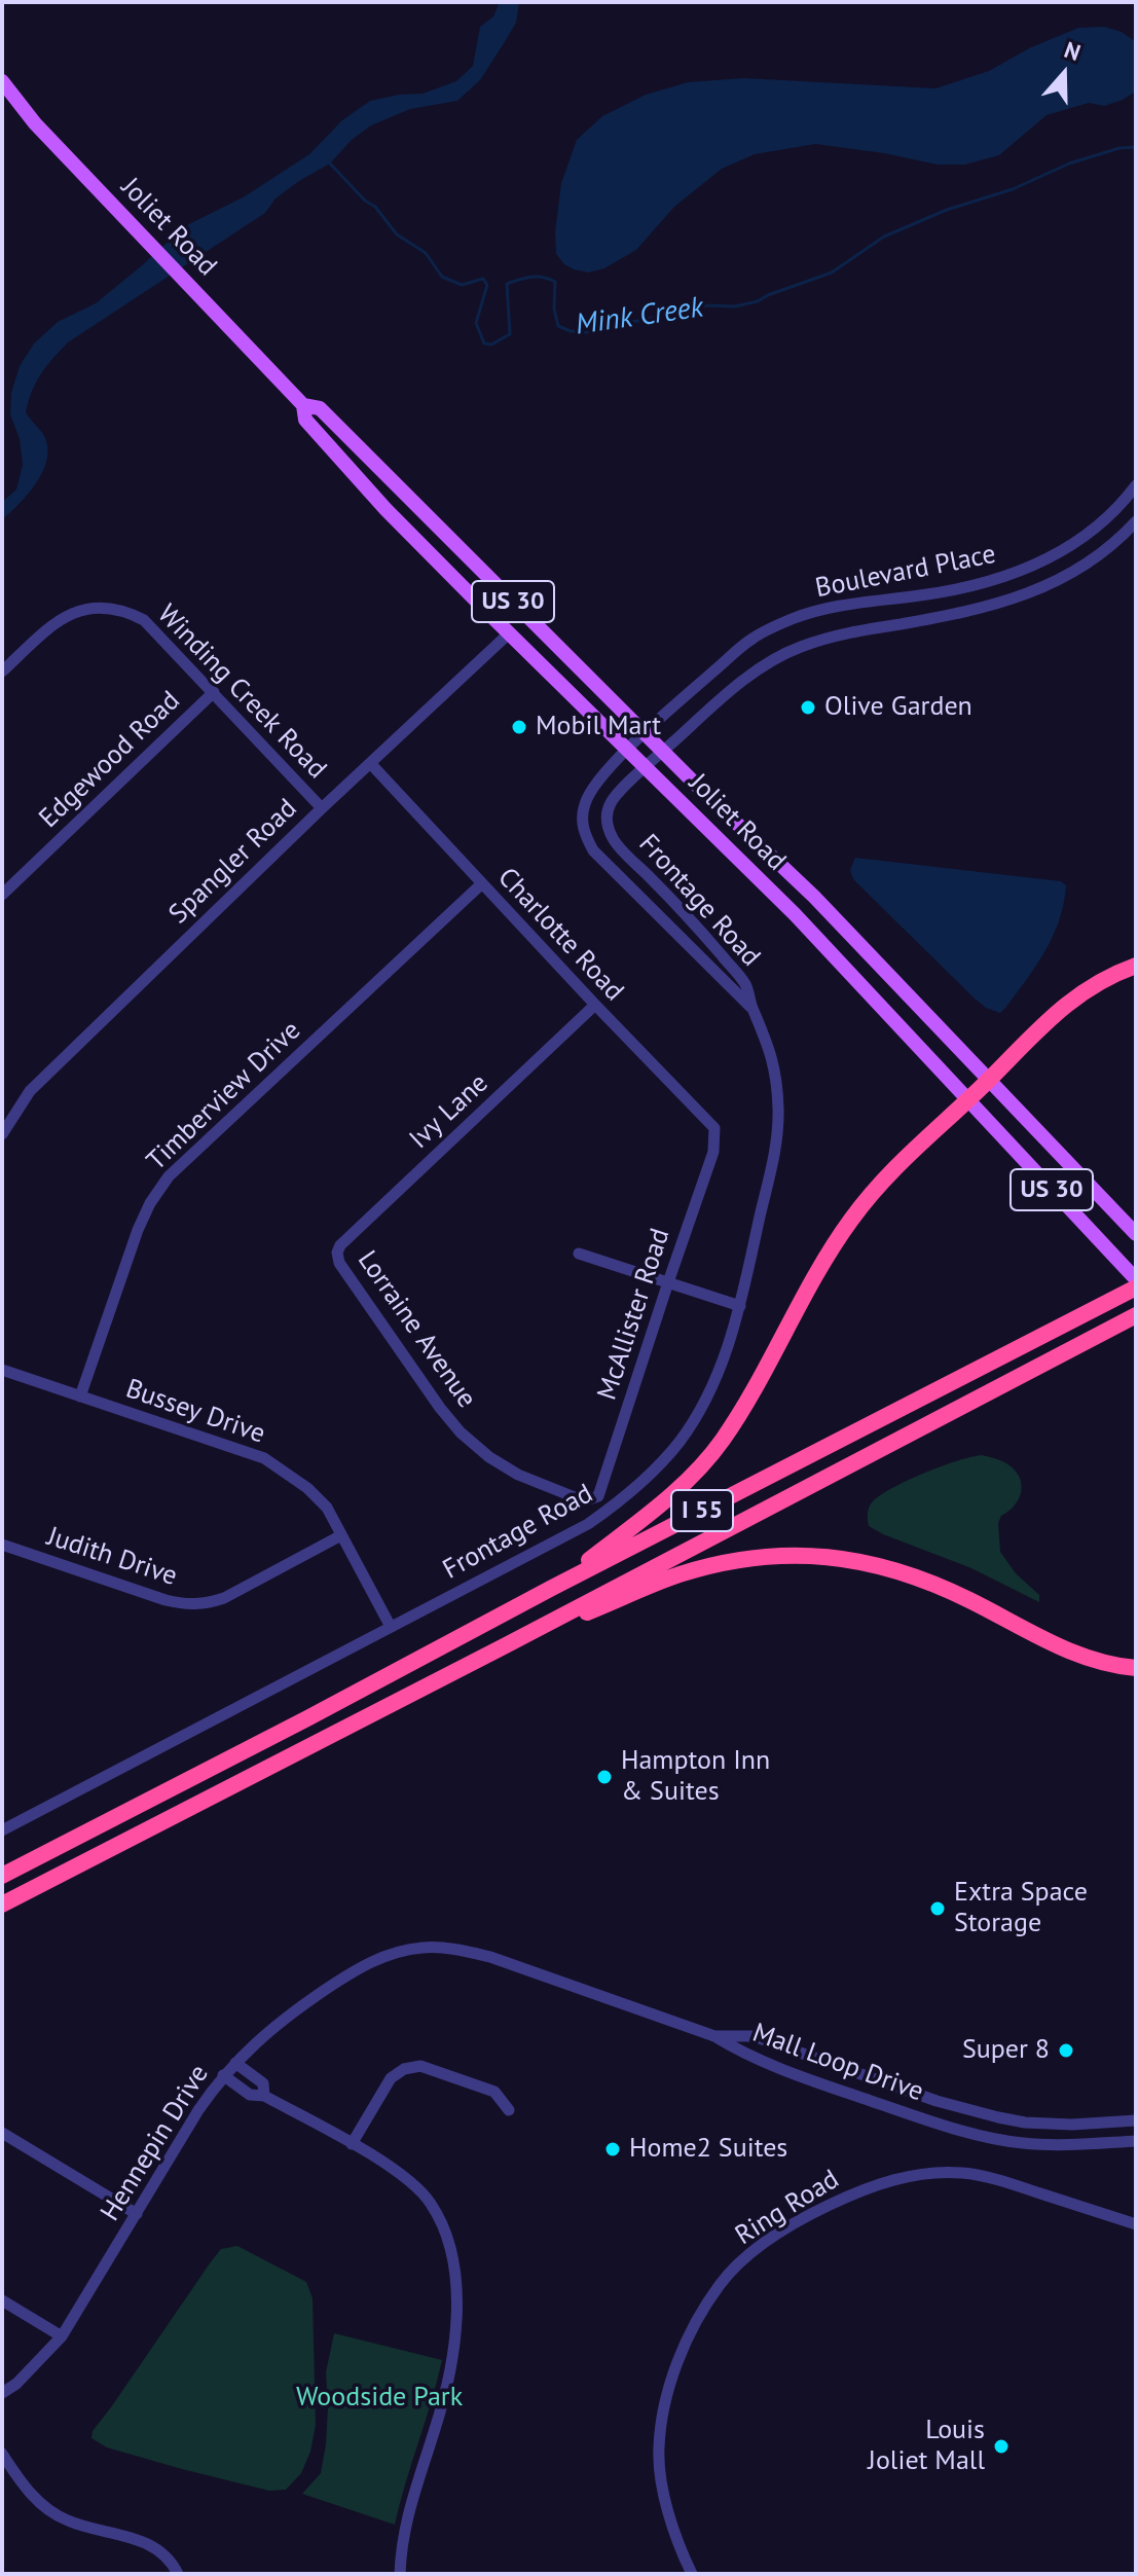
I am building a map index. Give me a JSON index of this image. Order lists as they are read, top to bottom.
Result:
{
  "streets": {
    "highway": ["I 55"],
    "main road": ["Joliet Road", "US 30"],
    "street": [
      "Boulevard Place",
      "Winding Creek Road",
      "Edgewood Road",
      "Spangler Road",
      "Frontage Road",
      "Charlotte Road",
      "Timberview Drive",
      "Ivy Lane",
      "McAllister Road",
      "Lorraine Avenue",
      "Bussey Drive",
      "Judith Drive",
      "Mall Loop Drive",
      "Hennepin Drive",
      "Ring Road"
    ]
  },
  "crossings": [
    ["Joliet Road", "Boulevard Place"],
    ["Joliet Road", "Spangler Road"],
    ["Joliet Road", "Frontage Road"],
    ["Boulevard Place", "Frontage Road"],
    ["Winding Creek Road", "Edgewood Road"],
    ["Winding Creek Road", "Spangler Road"],
    ["Spangler Road", "Charlotte Road"],
    ["Frontage Road", "Bussey Drive"],
    ["Charlotte Road", "Timberview Drive"],
    ["Charlotte Road", "Ivy Lane"],
    ["Charlotte Road", "McAllister Road"],
    ["Timberview Drive", "Bussey Drive"],
    ["Ivy Lane", "Lorraine Avenue"],
    ["McAllister Road", "Lorraine Avenue"],
    ["Bussey Drive", "Judith Drive"],
    ["Mall Loop Drive", "Hennepin Drive"]
  ],
  "water": ["Mink Creek"],
  "parks": ["Woodside Park"],
  "places": [
    "Olive Garden",
    "Mobil Mart",
    "Hampton Inn & Suites",
    "Extra Space Storage",
    "Super 8",
    "Home2 Suites",
    "Louis Joliet Mall"
  ],
  "north": "top"
}
